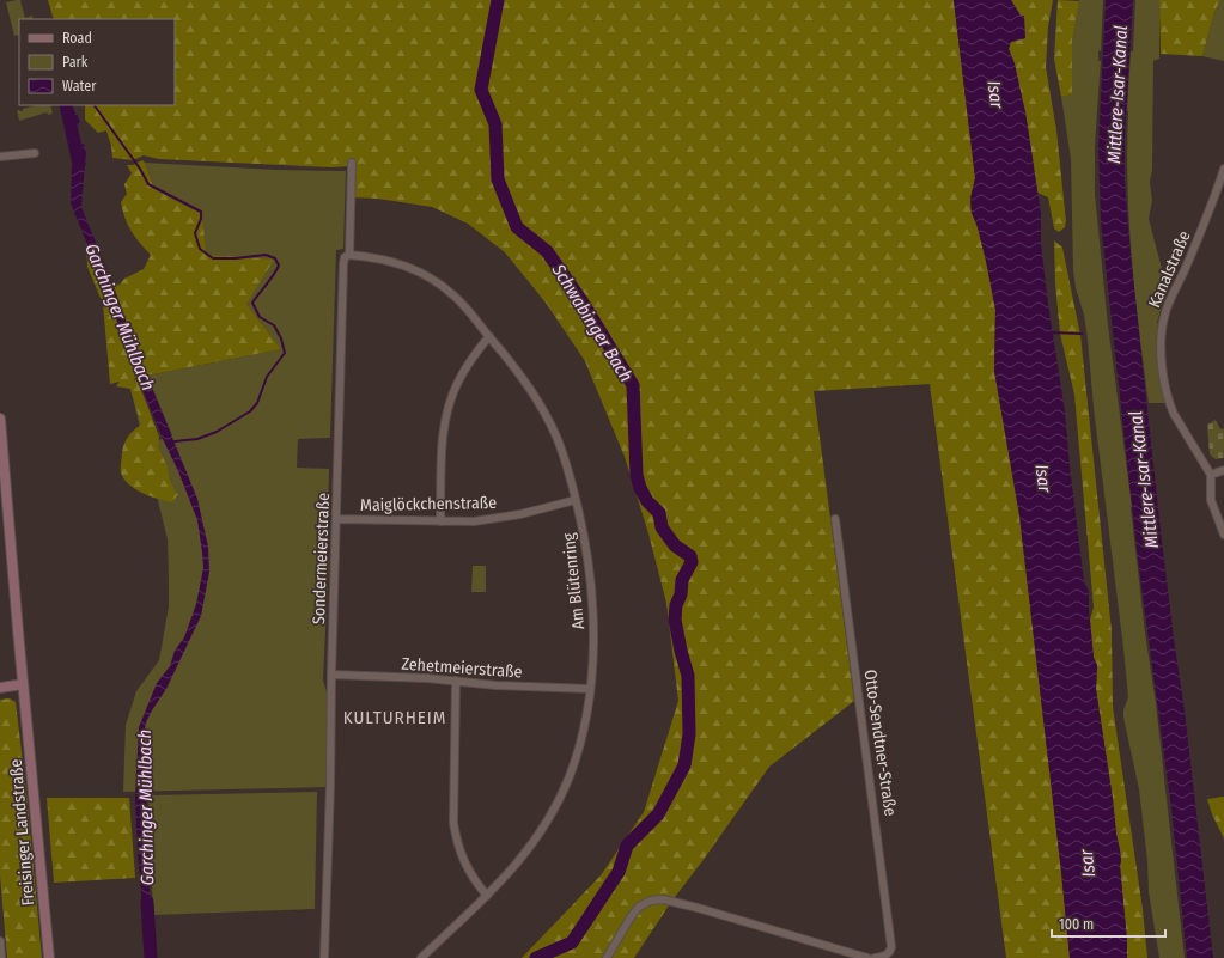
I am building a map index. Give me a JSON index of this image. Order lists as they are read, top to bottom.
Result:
{
  "streets": {
    "main road": ["Freisinger Landstraße"],
    "street": [
      "Kanalstraße",
      "Maiglöckchenstraße",
      "Sondermeierstraße",
      "Am Blütenring",
      "Zehetmeierstraße",
      "Otto-Sendtner-Straße"
    ]
  },
  "crossings": [
    ["Maiglöckchenstraße", "Sondermeierstraße"],
    ["Maiglöckchenstraße", "Am Blütenring"],
    ["Sondermeierstraße", "Am Blütenring"],
    ["Sondermeierstraße", "Zehetmeierstraße"],
    ["Am Blütenring", "Zehetmeierstraße"]
  ],
  "districts": ["KULTURHEIM"],
  "water": [
    "Isar",
    "Mittlere-Isar-Kanal",
    "Garchinger Mühlbach",
    "Schwabinger Bach"
  ],
  "legend": ["Road", "Park", "Water"],
  "scale_bar": "100 m"
}
